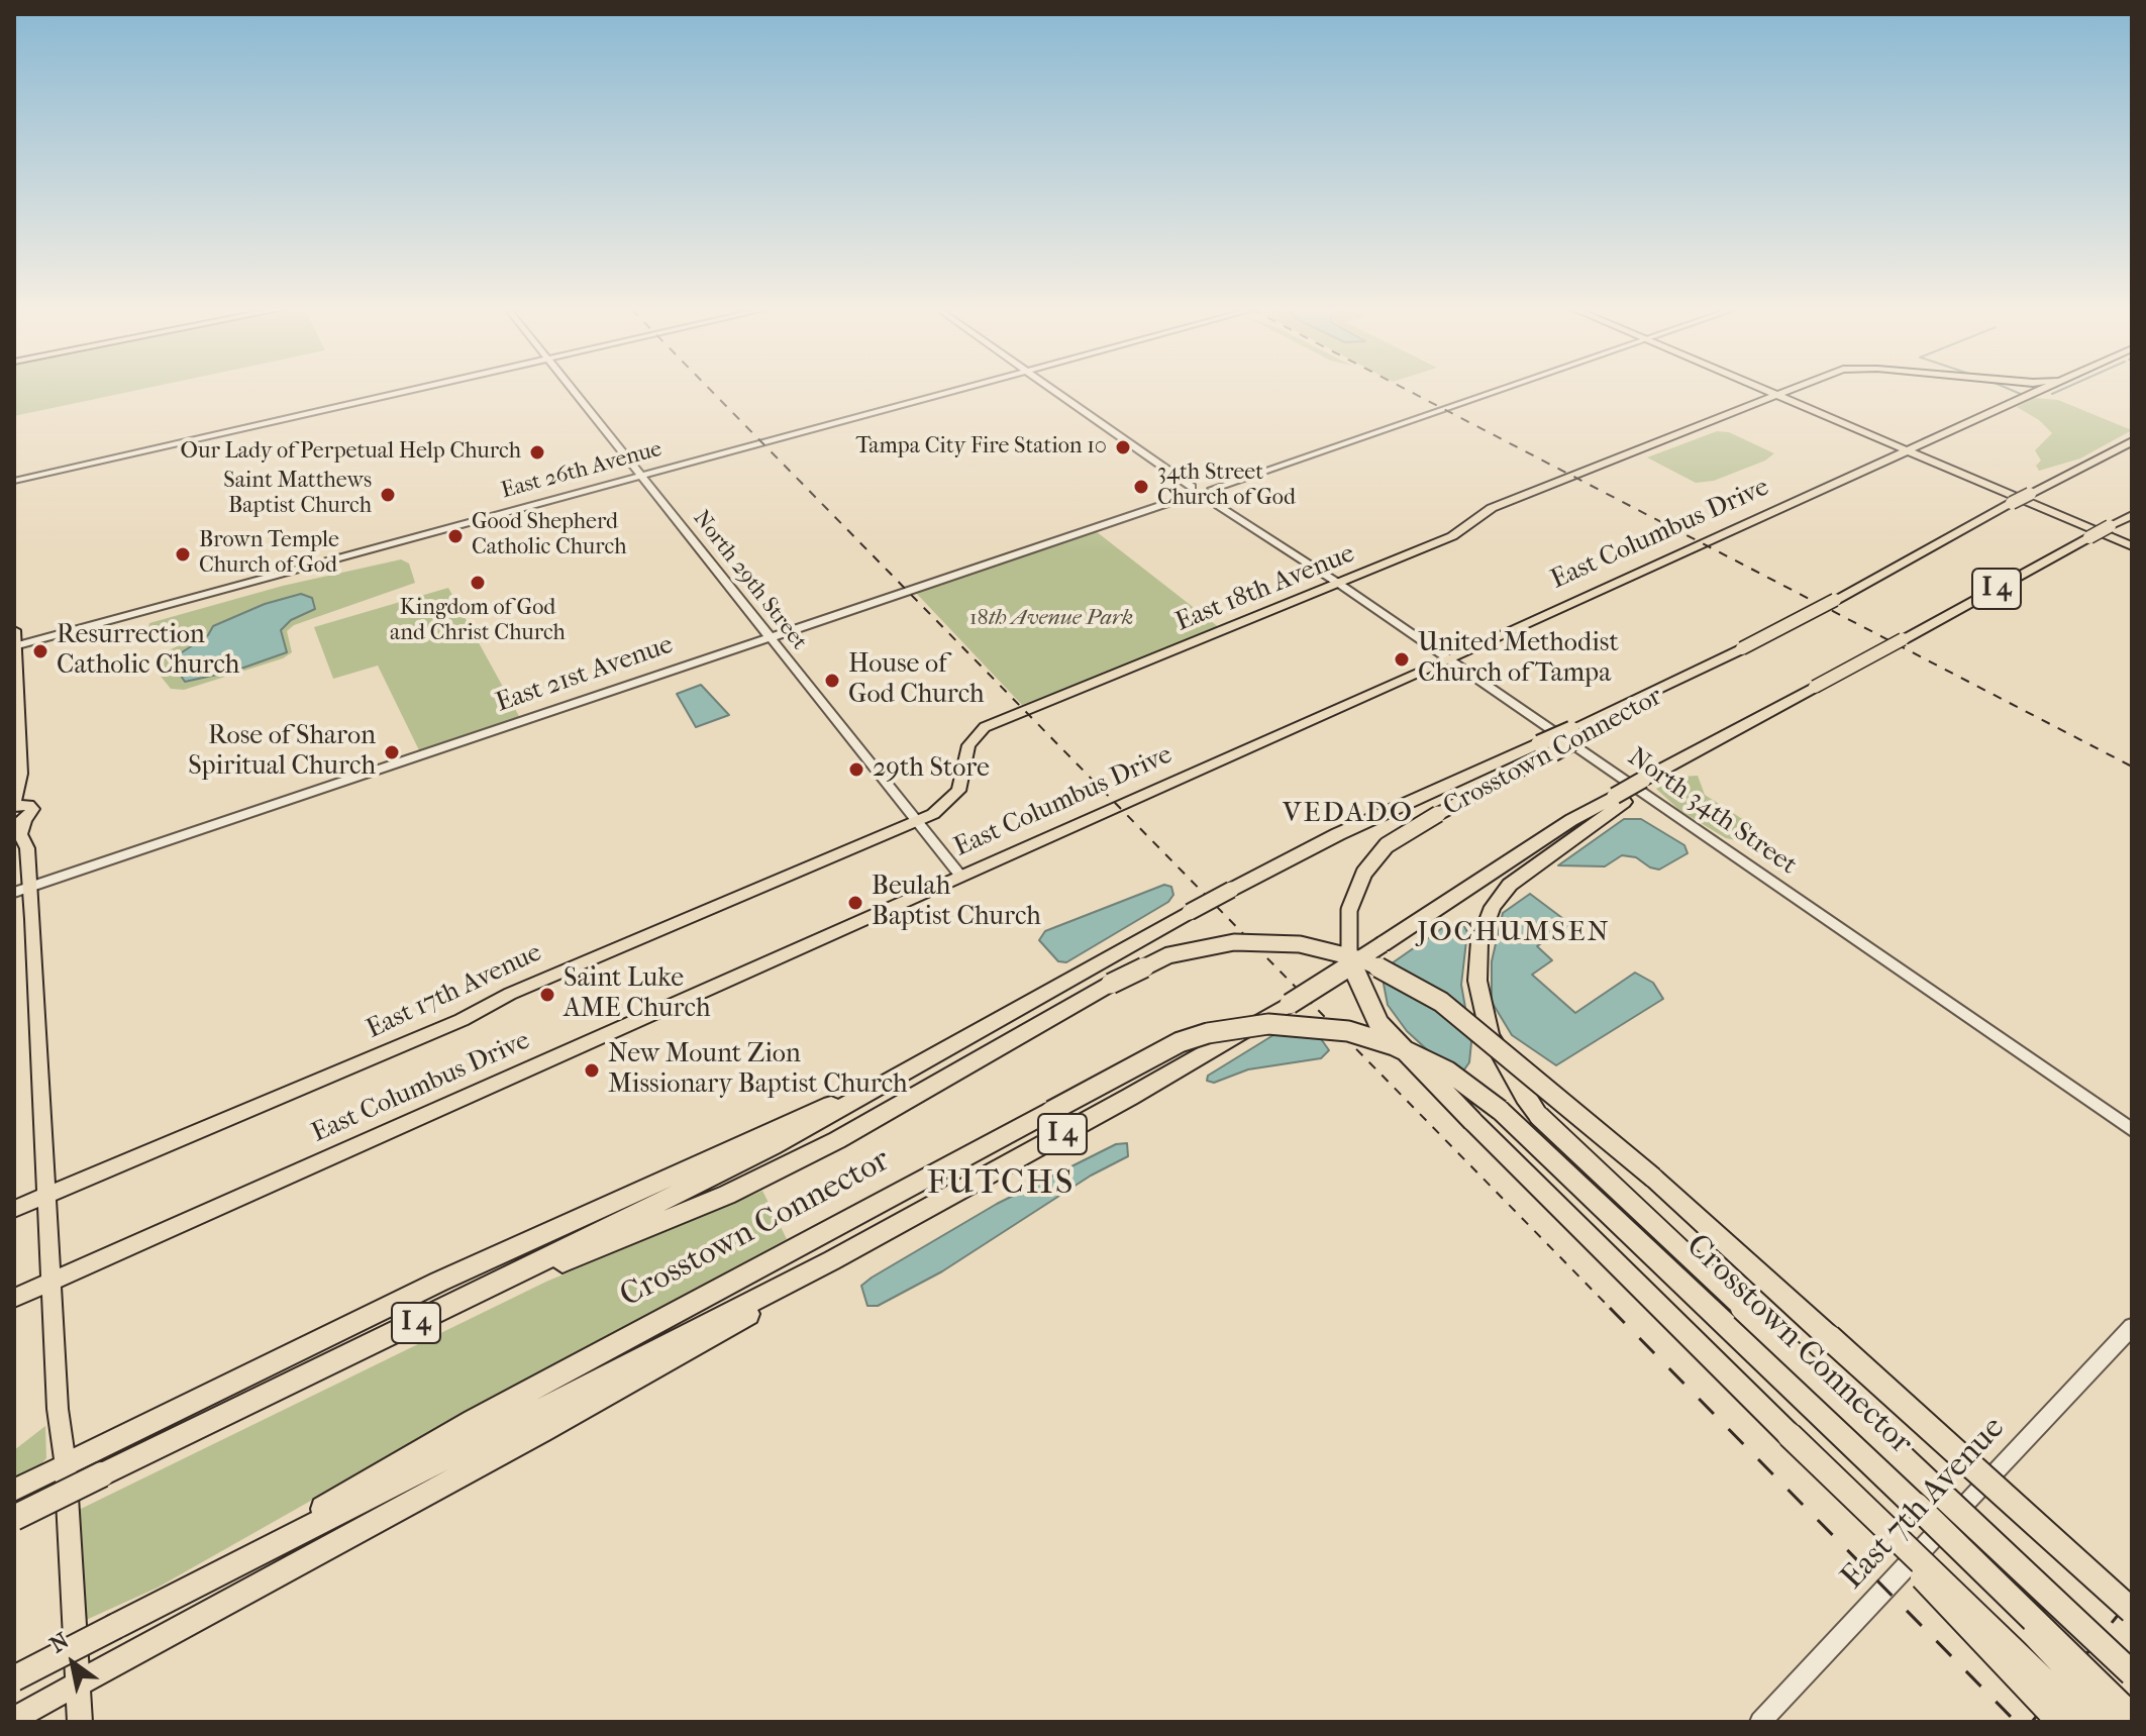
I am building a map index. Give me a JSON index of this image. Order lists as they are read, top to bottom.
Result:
{
  "streets": {
    "highway": ["I 4", "Crosstown Connector"],
    "main road": ["East Columbus Drive", "East 18th Avenue", "East 17th Avenue"],
    "street": [
      "East 26th Avenue",
      "North 29th Street",
      "East 21st Avenue",
      "North 34th Street",
      "East 7th Avenue"
    ]
  },
  "crossings": [
    ["East 26th Avenue", "North 29th Street"],
    ["East Columbus Drive", "North 29th Street"],
    ["East Columbus Drive", "North 34th Street"],
    ["North 29th Street", "East 21st Avenue"],
    ["North 29th Street", "East 17th Avenue"],
    ["East 18th Avenue", "North 34th Street"],
    ["East 18th Avenue", "East 17th Avenue"],
    ["I 4", "Crosstown Connector"],
    ["East 21st Avenue", "North 34th Street"]
  ],
  "districts": ["VEDADO", "JOCHUMSEN", "FUTCHS"],
  "parks": ["18th Avenue Park"],
  "places": [
    "Tampa City Fire Station 10",
    "Our Lady of Perpetual Help Church",
    "34th Street Church of God",
    "Saint Matthews Baptist Church",
    "Good Shepherd Catholic Church",
    "Brown Temple Church of God",
    "Kingdom of God and Christ Church",
    "Resurrection Catholic Church",
    "United Methodist Church of Tampa",
    "House of God Church",
    "Rose of Sharon Spiritual Church",
    "29th Store",
    "Beulah Baptist Church",
    "Saint Luke AME Church",
    "New Mount Zion Missionary Baptist Church"
  ],
  "north": "top left"
}
